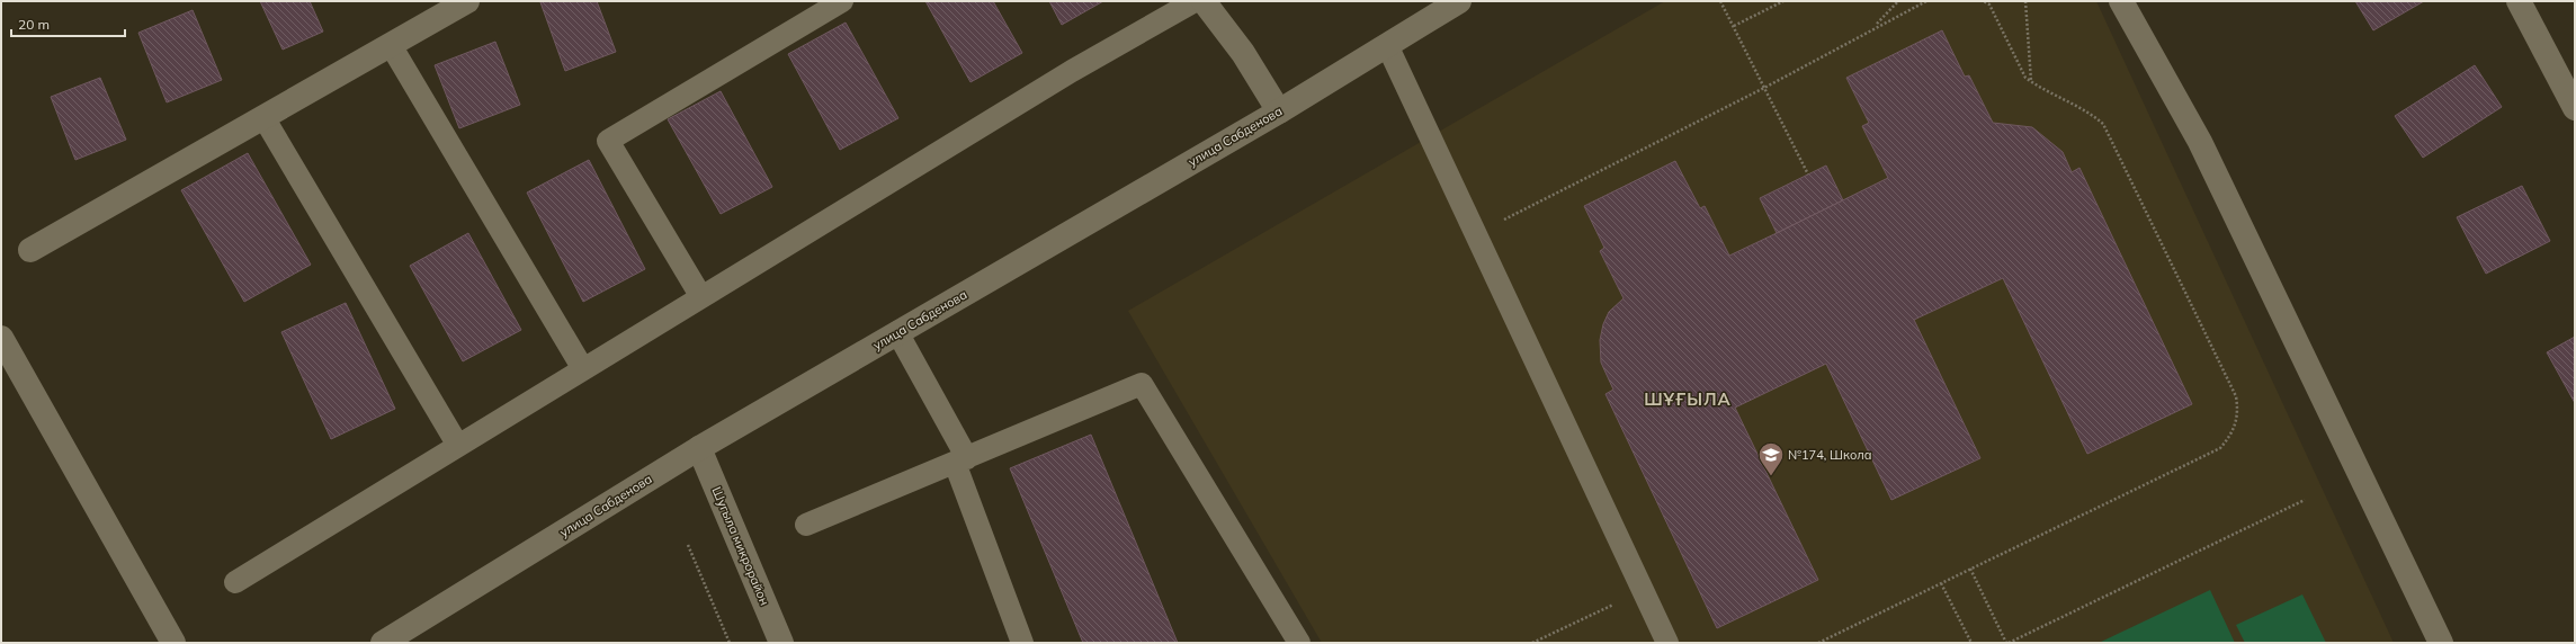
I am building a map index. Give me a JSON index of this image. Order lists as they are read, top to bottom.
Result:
{
  "streets": {
    "street": ["улица Сабденова", "Шугыла микрорайон"]
  },
  "crossings": [
    ["улица Сабденова", "Шугыла микрорайон"]
  ],
  "districts": ["ШҰҒЫЛА"],
  "places": {
    "school or university": ["№174, Школа"]
  },
  "scale_bar": "20 m"
}
